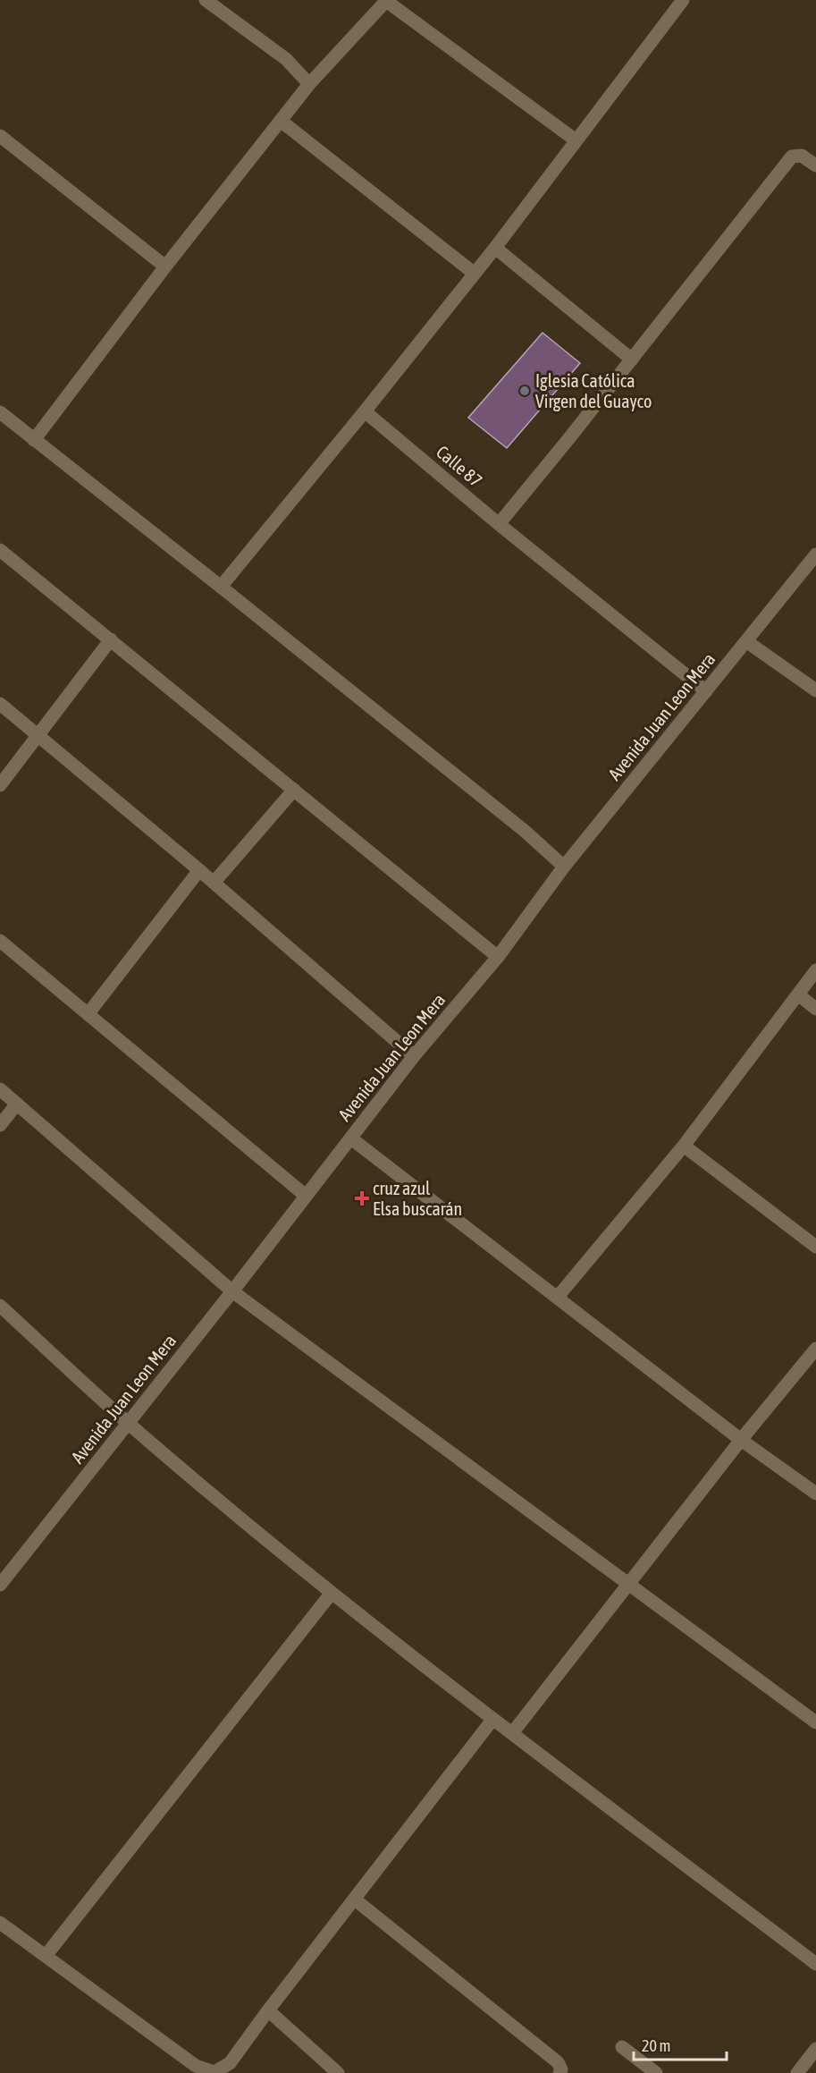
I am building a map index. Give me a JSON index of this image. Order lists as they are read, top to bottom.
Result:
{
  "streets": {
    "street": ["Calle 87", "Avenida Juan Leon Mera"]
  },
  "crossings": [
    ["Calle 87", "Avenida Juan Leon Mera"]
  ],
  "places": {
    "other": ["Iglesia Católica Virgen del Guayco"],
    "health": ["cruz azul Elsa buscarán"]
  },
  "scale_bar": "20 m"
}
